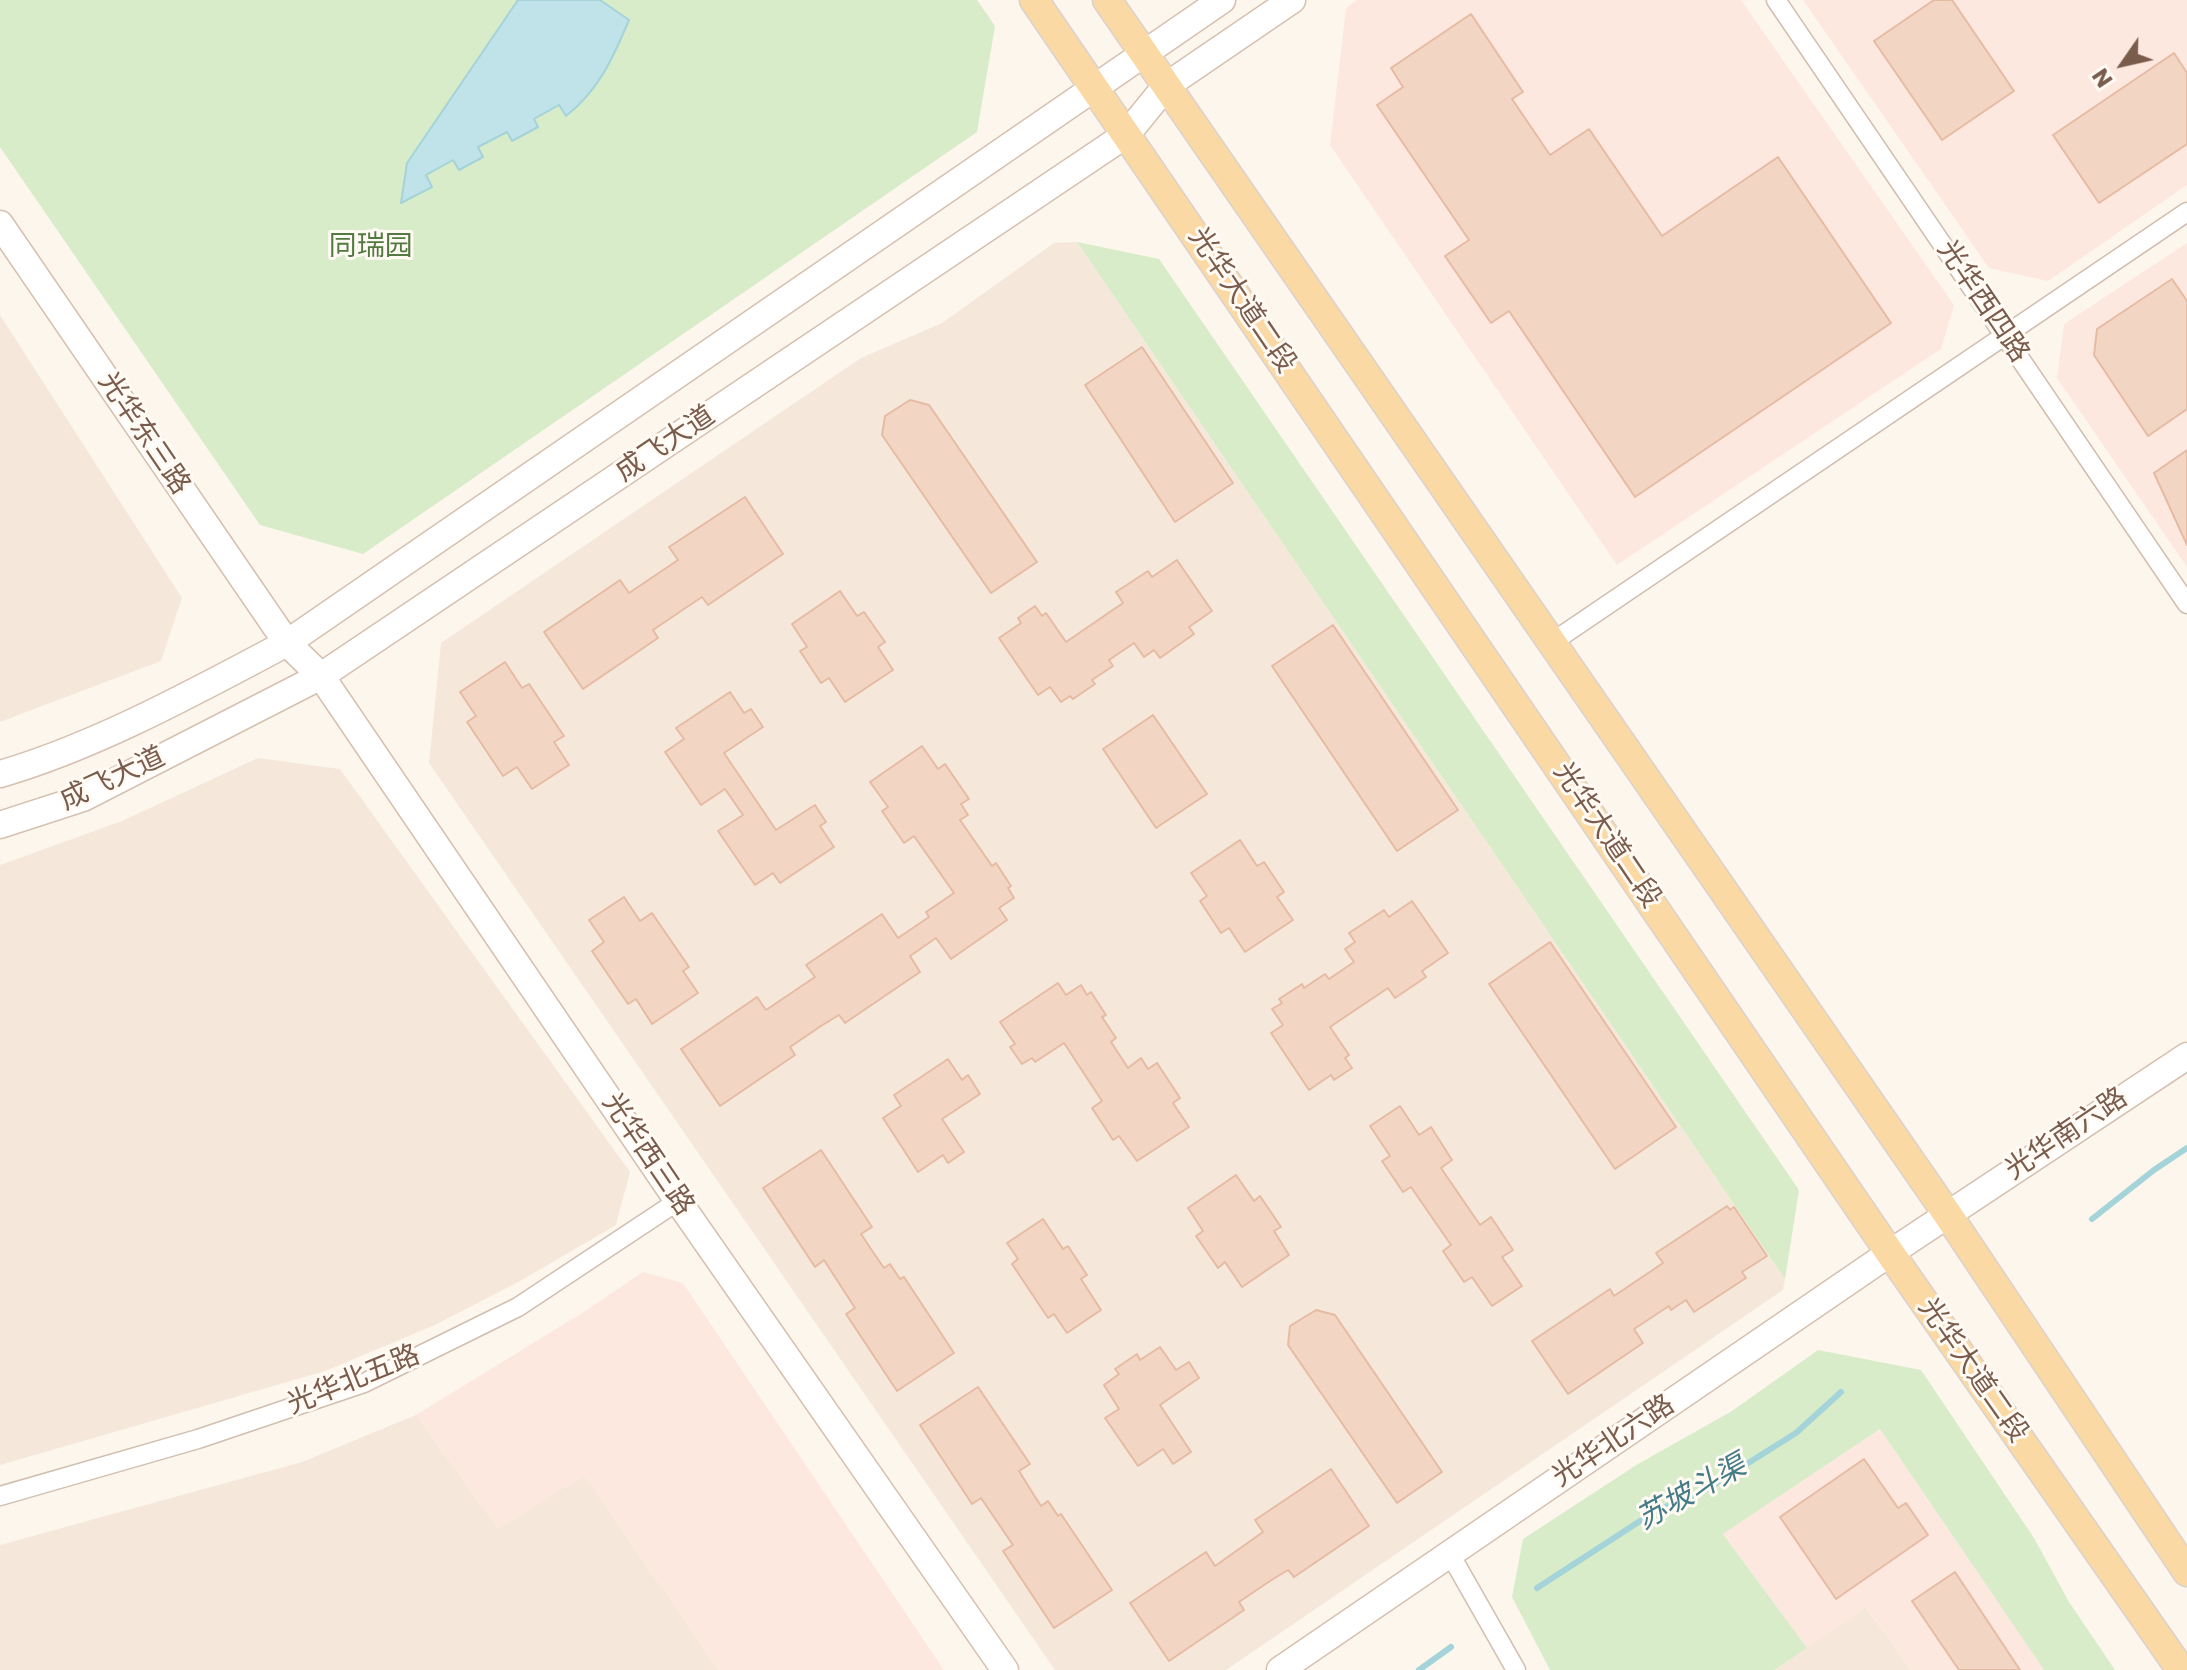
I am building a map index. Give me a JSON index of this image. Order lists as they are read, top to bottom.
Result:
{
  "streets": {
    "main road": [
      "光华大道二段",
      "光华东三路",
      "成飞大道",
      "光华南六路",
      "光华西三路",
      "光华北六路"
    ],
    "street": ["光华西四路", "光华北五路"]
  },
  "crossings": [
    ["光华大道二段", "成飞大道"],
    ["光华大道二段", "光华北六路"],
    ["光华东三路", "成飞大道"],
    ["光华东三路", "光华西三路"],
    ["成飞大道", "光华西三路"],
    ["光华南六路", "光华北六路"],
    ["光华西三路", "光华北五路"]
  ],
  "water": ["苏坡斗渠"],
  "parks": ["同瑞园"],
  "north": "bottom left"
}
